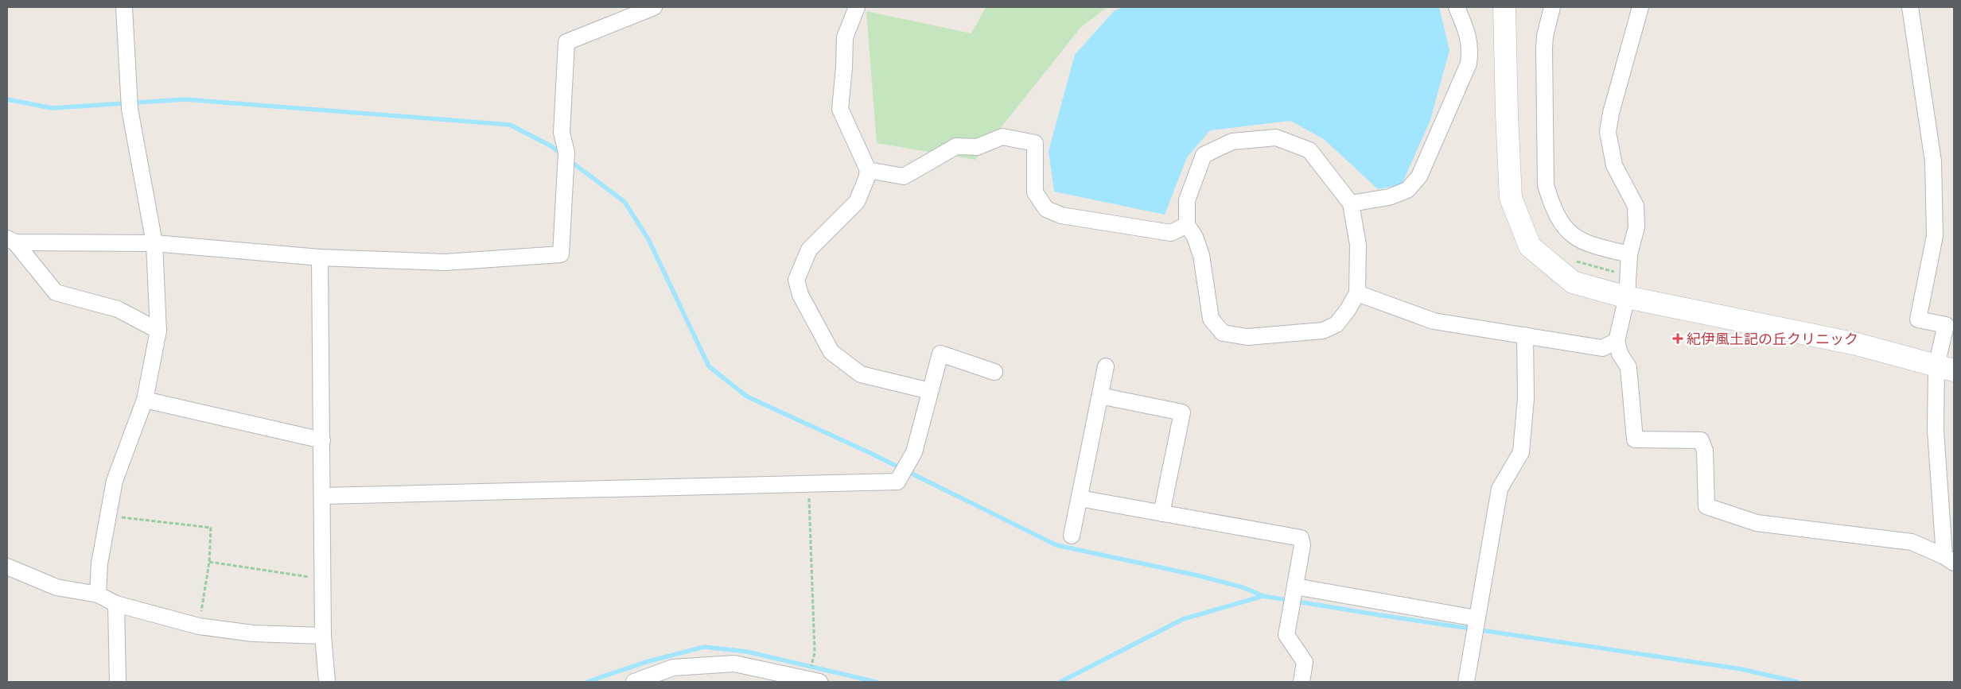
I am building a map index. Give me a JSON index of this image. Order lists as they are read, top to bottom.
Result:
{
  "places": {
    "health": ["紀伊風土記の丘クリニック"]
  }
}
